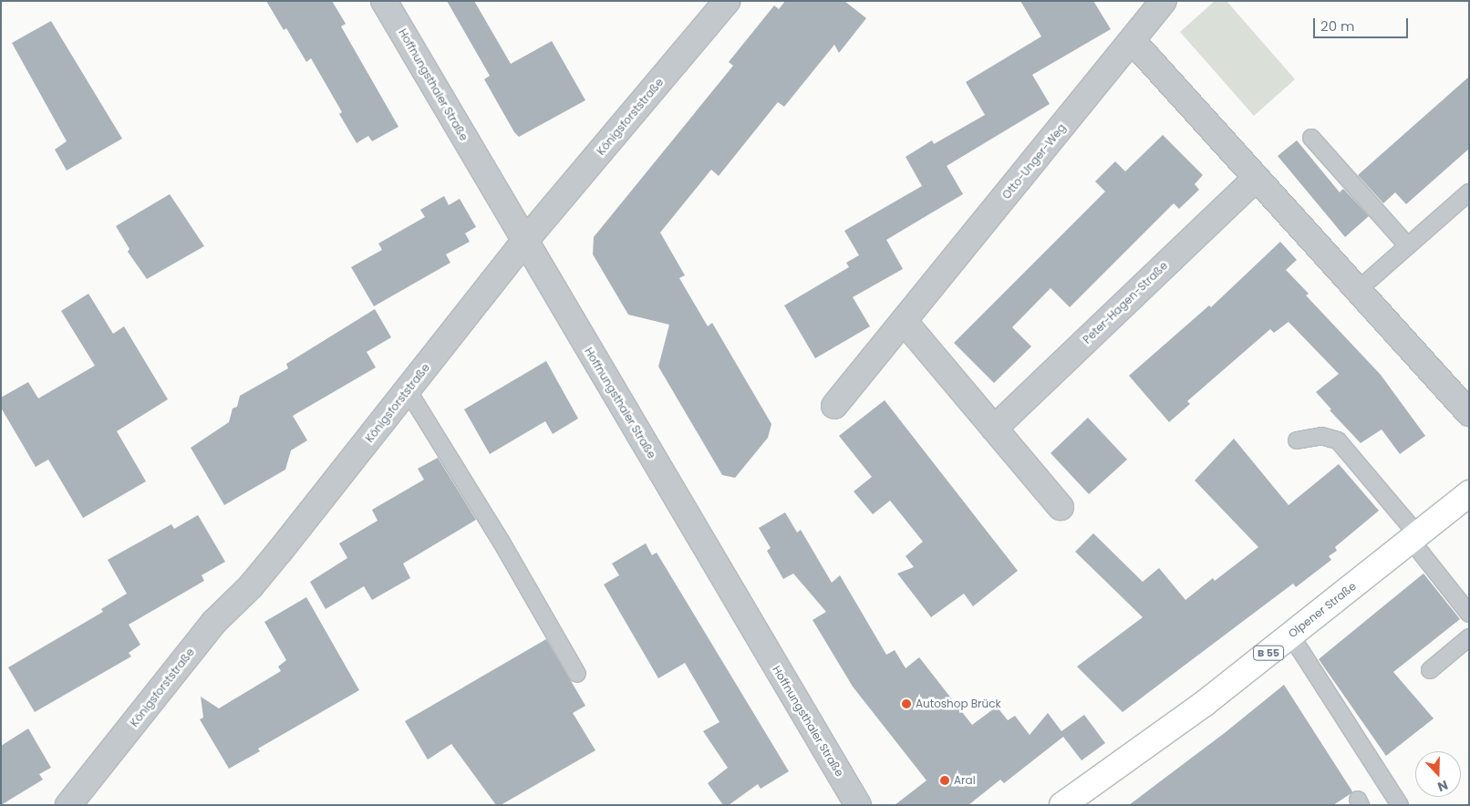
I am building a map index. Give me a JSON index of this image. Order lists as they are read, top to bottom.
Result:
{
  "streets": {
    "main road": ["Olpener Straße", "B 55"],
    "street": [
      "Hoffnungsthaler Straße",
      "Königsforststraße",
      "Otto-Unger-Weg",
      "Peter-Hagen-Straße"
    ]
  },
  "crossings": [
    ["Hoffnungsthaler Straße", "Königsforststraße"]
  ],
  "places": ["Autoshop Brück", "Aral"],
  "scale_bar": "20 m",
  "north": "bottom"
}
